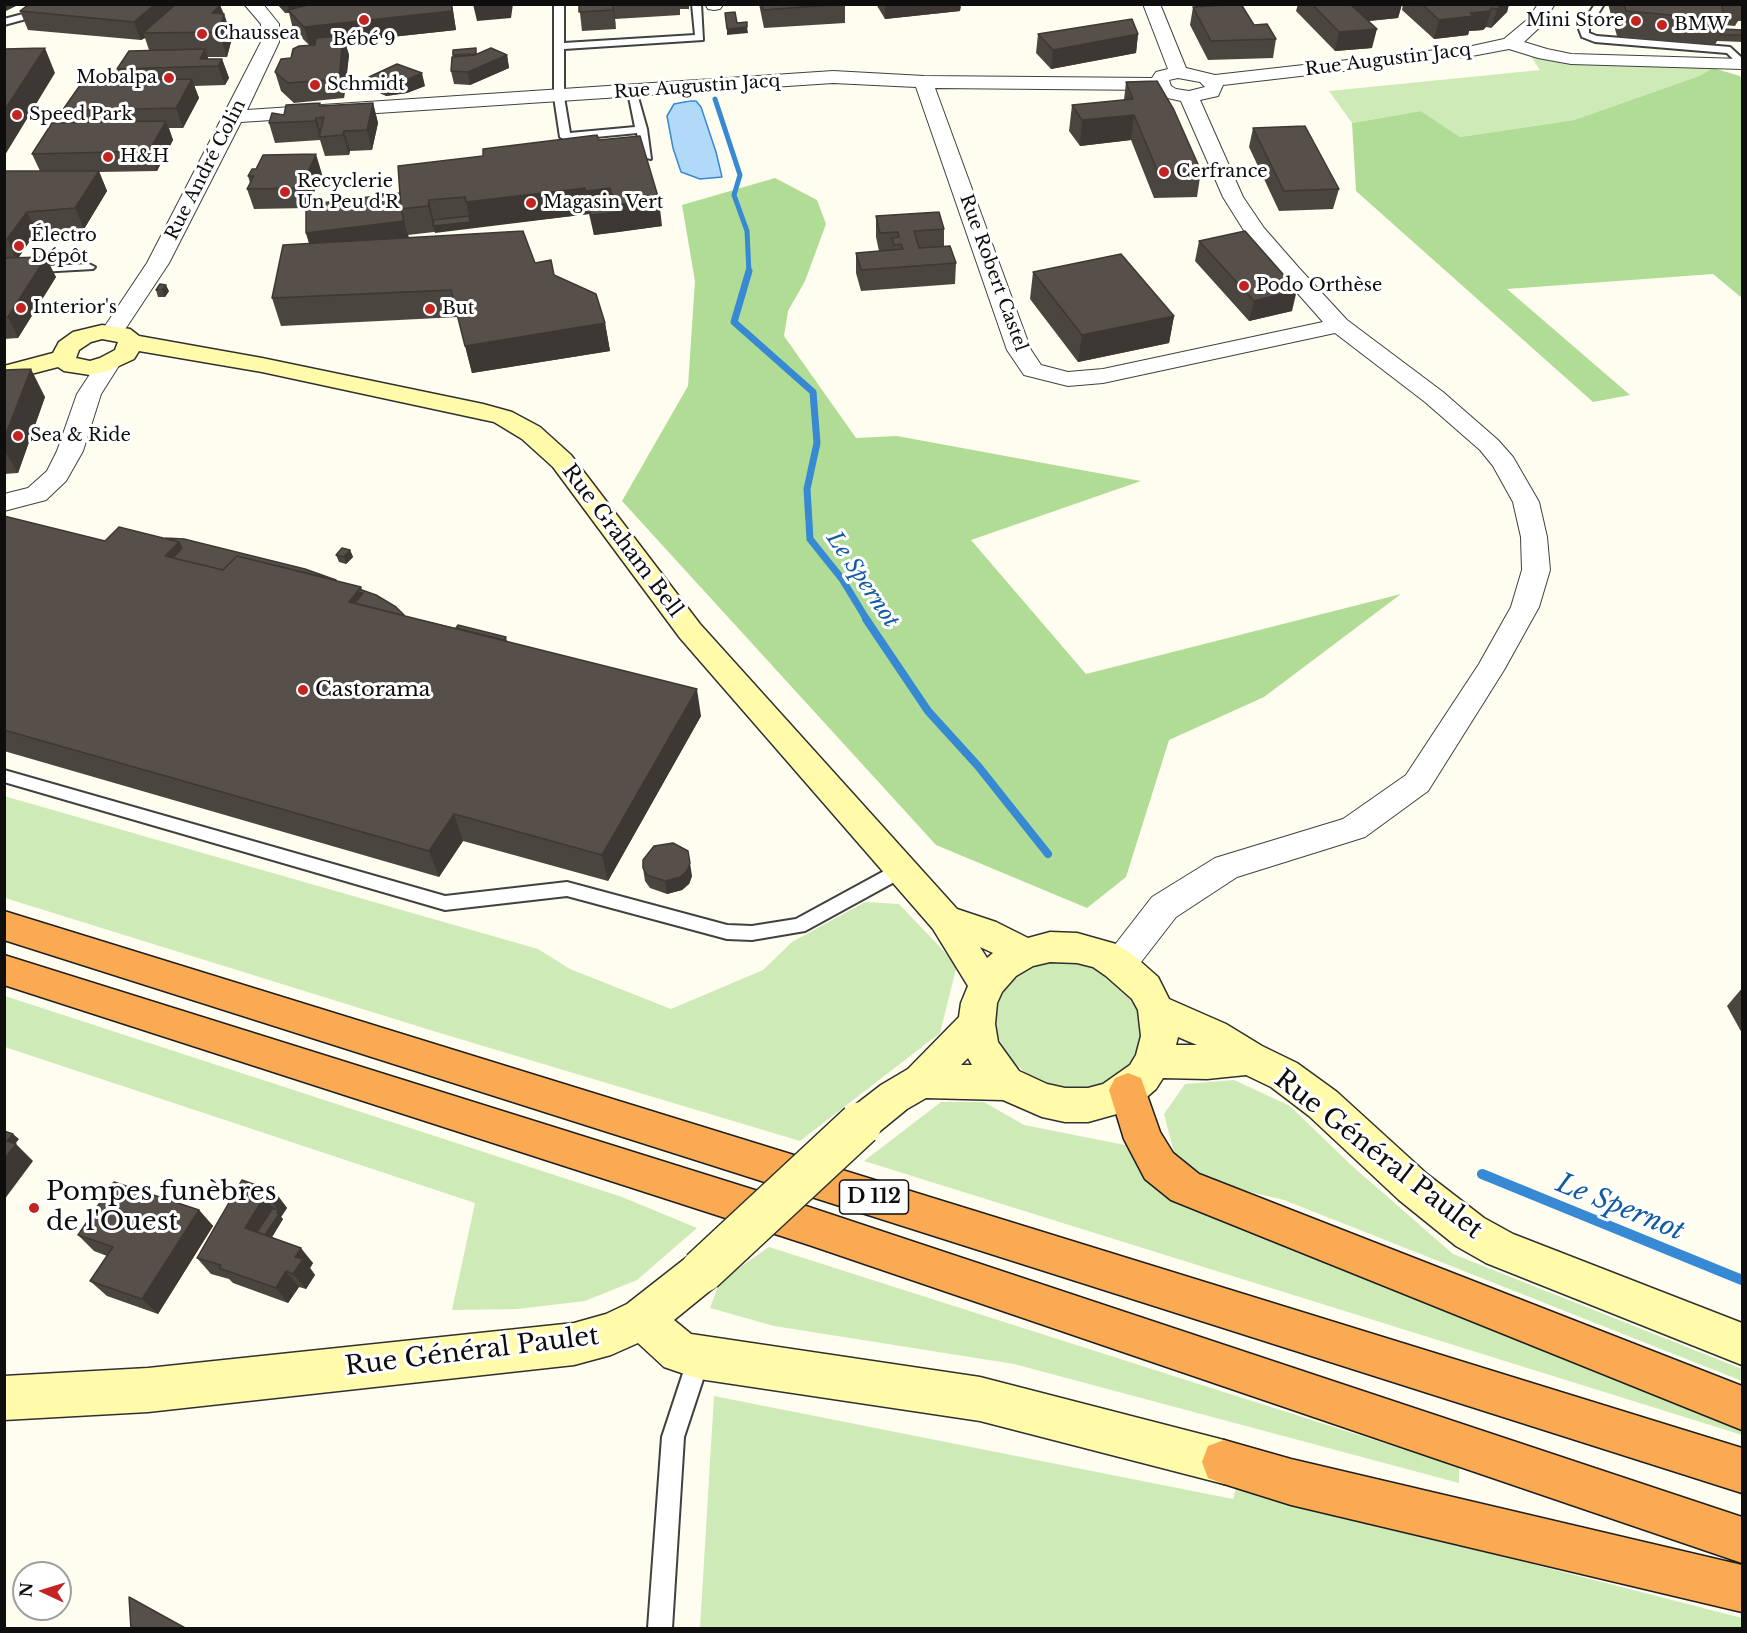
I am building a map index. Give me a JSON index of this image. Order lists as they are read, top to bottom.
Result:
{
  "streets": {
    "highway": ["D 112"],
    "street": [
      "Rue Augustin Jacq",
      "Rue André Colin",
      "Rue Robert Castel",
      "Rue Graham Bell",
      "Rue Général Paulet"
    ]
  },
  "crossings": [
    ["Rue Augustin Jacq", "Rue André Colin"],
    ["Rue Augustin Jacq", "Rue Robert Castel"],
    ["Rue André Colin", "Rue Graham Bell"],
    ["Rue Graham Bell", "Rue Général Paulet"]
  ],
  "water": ["Le Spernot"],
  "places": [
    "Bébé 9",
    "Mini Store",
    "BMW",
    "Chaussea",
    "Mobalpa",
    "Schmidt",
    "Speed Park",
    "H&H",
    "Cerfrance",
    "Recyclerie Un Peu d'R",
    "Magasin Vert",
    "Électro Dépôt",
    "Podo Orthèse",
    "Interior's",
    "But",
    "Sea & Ride",
    "Castorama",
    "Pompes funèbres de l'Ouest"
  ],
  "north": "left"
}
